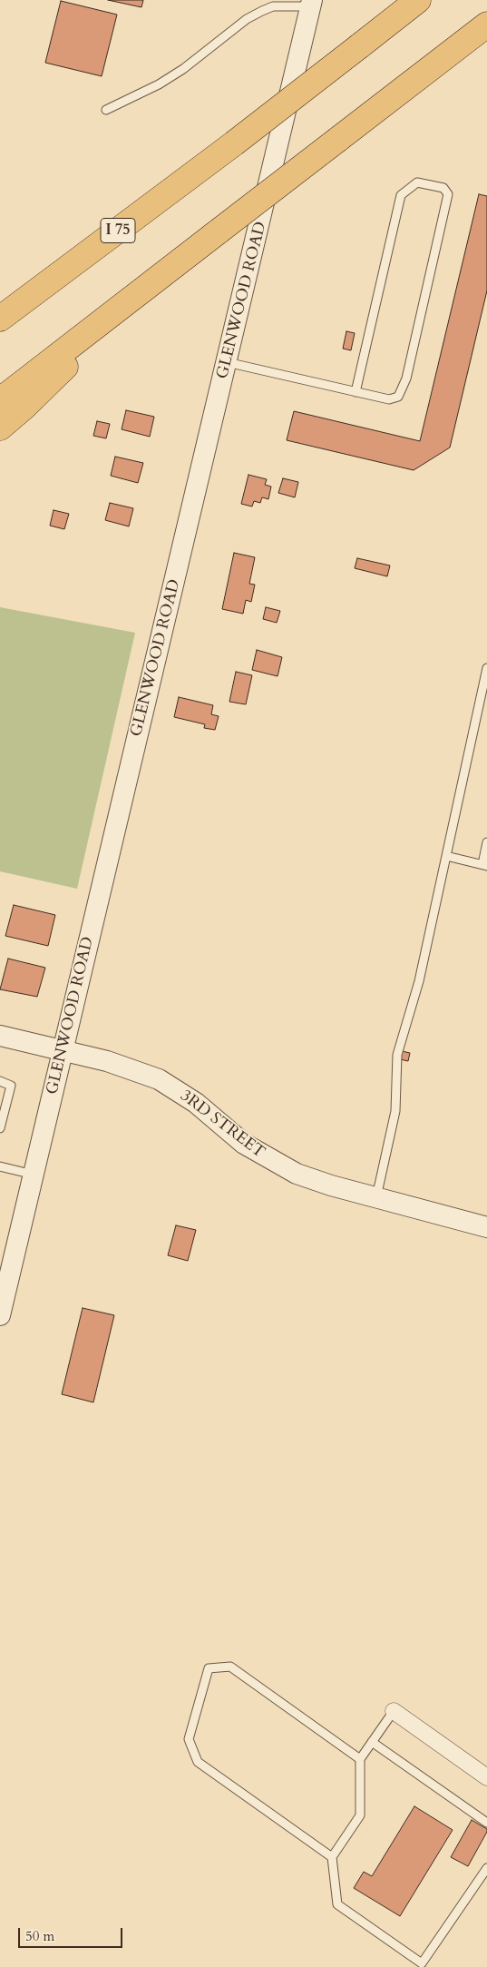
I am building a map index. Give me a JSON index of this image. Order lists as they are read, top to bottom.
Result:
{
  "streets": {
    "highway": ["I 75"],
    "street": ["GLENWOOD ROAD", "3RD STREET"]
  },
  "crossings": [
    ["GLENWOOD ROAD", "3RD STREET"]
  ],
  "scale_bar": "50 m"
}
